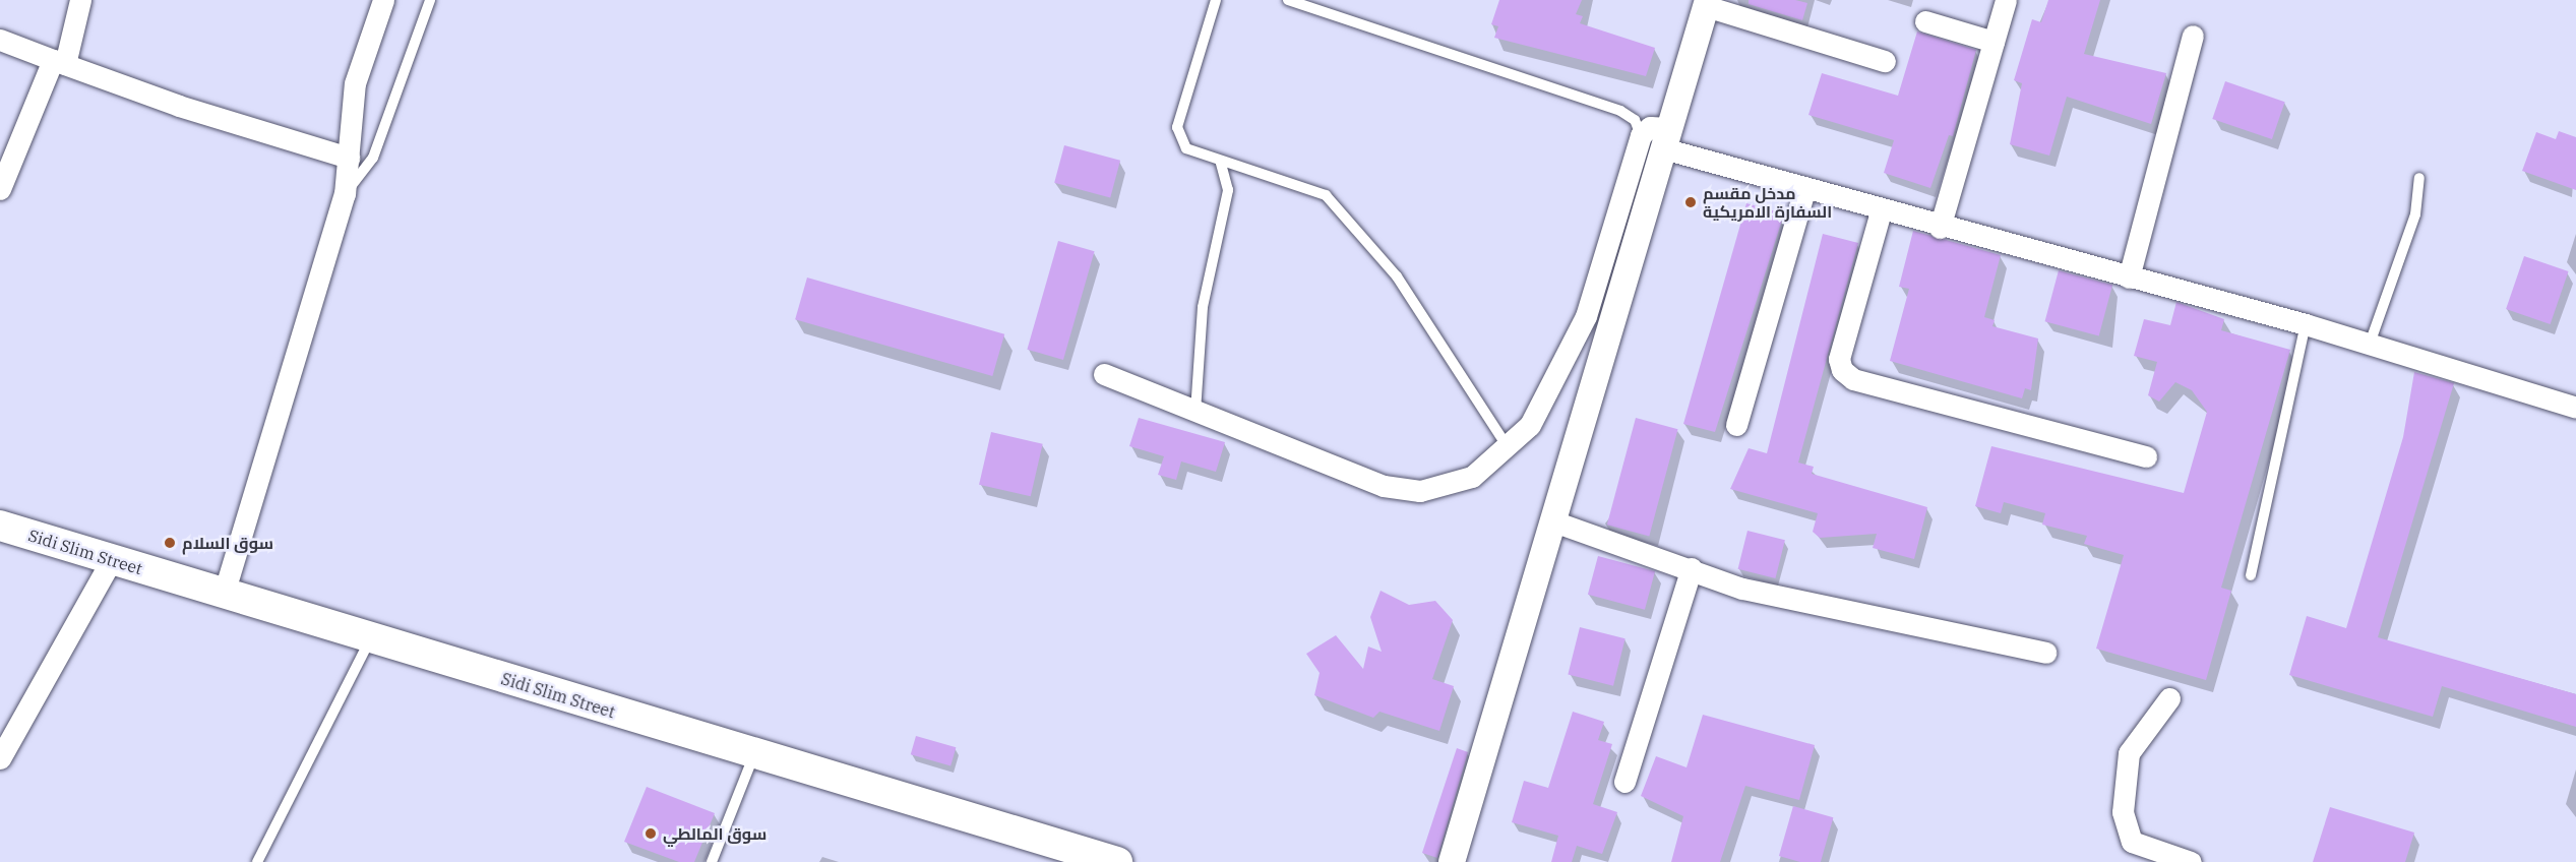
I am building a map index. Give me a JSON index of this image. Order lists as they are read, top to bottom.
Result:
{
  "streets": {
    "main road": ["Sidi Slim Street"]
  },
  "places": ["مدخل مقسم السفارة الامريكية", "سوق السلام", "سوق المالطي"]
}
